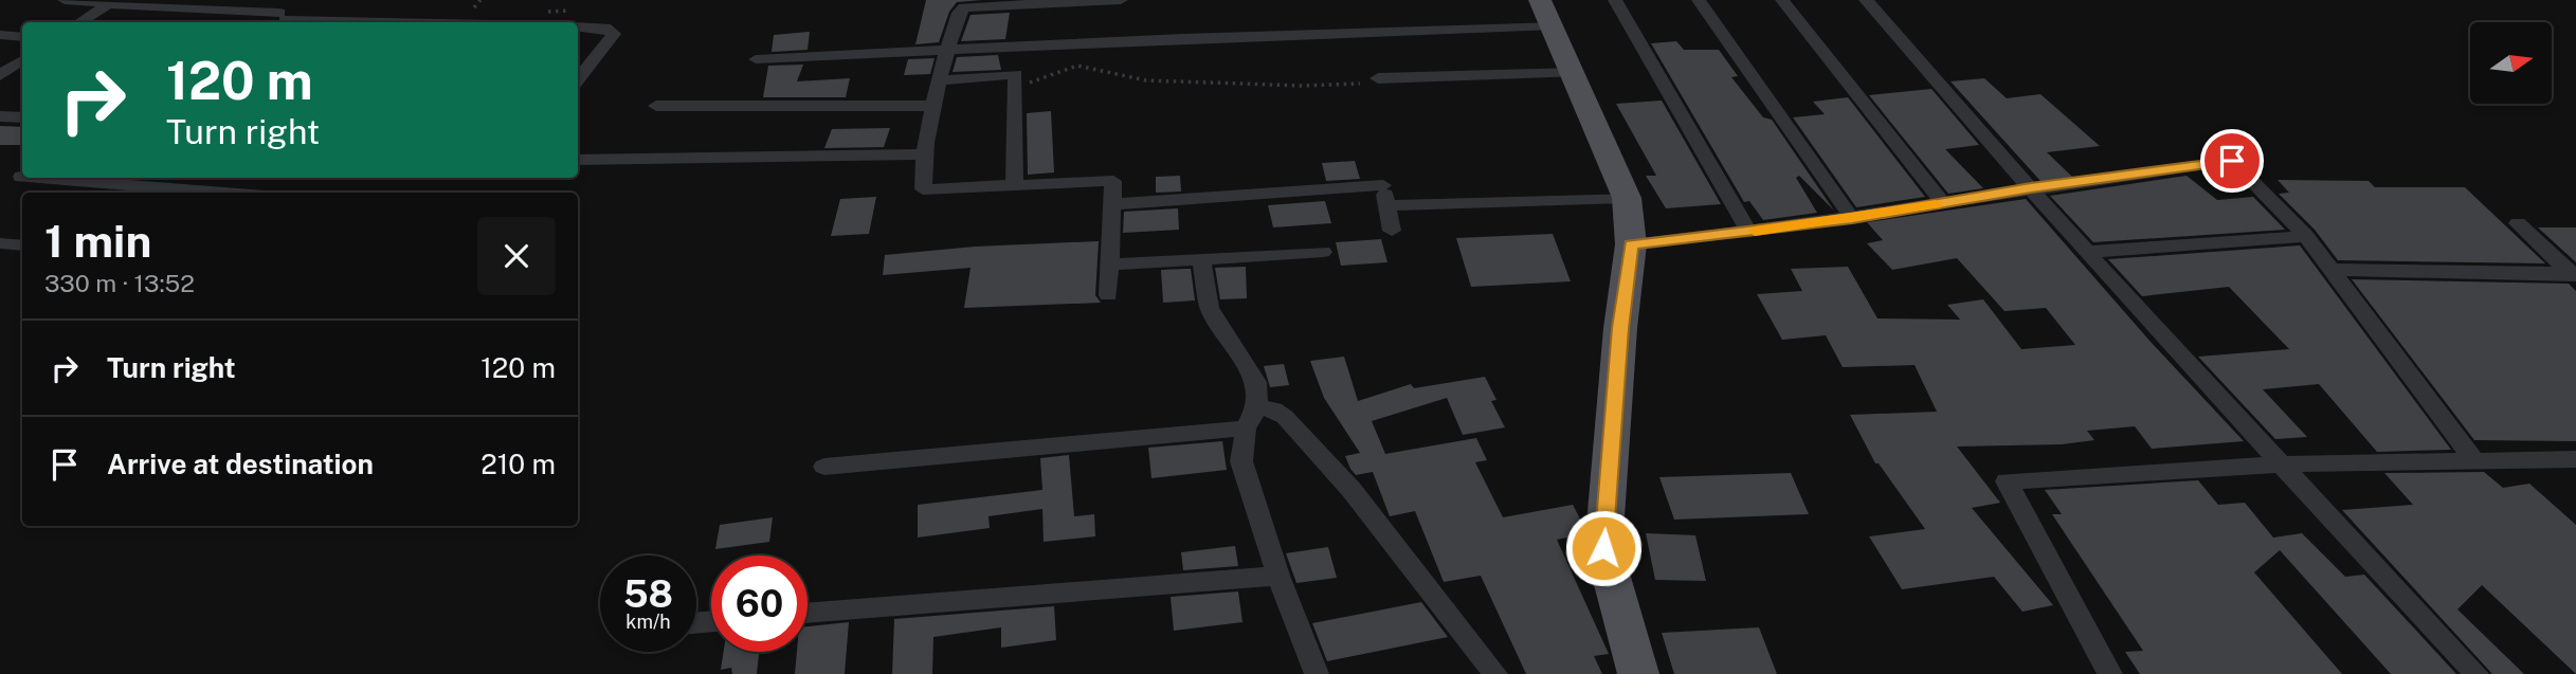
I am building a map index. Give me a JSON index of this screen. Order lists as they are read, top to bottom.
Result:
{
  "north": "right",
  "page": {
    "turn": ["120 m", "Turn right"],
    "heading": ["1 min", "330 m · 13:52"],
    "list": [
      {
        "name": "Turn right",
        "value": "120 m"
      },
      {
        "name": "Arrive at destination",
        "value": "210 m"
      }
    ],
    "speed": "58 km/h",
    "limit": "60"
  }
}
